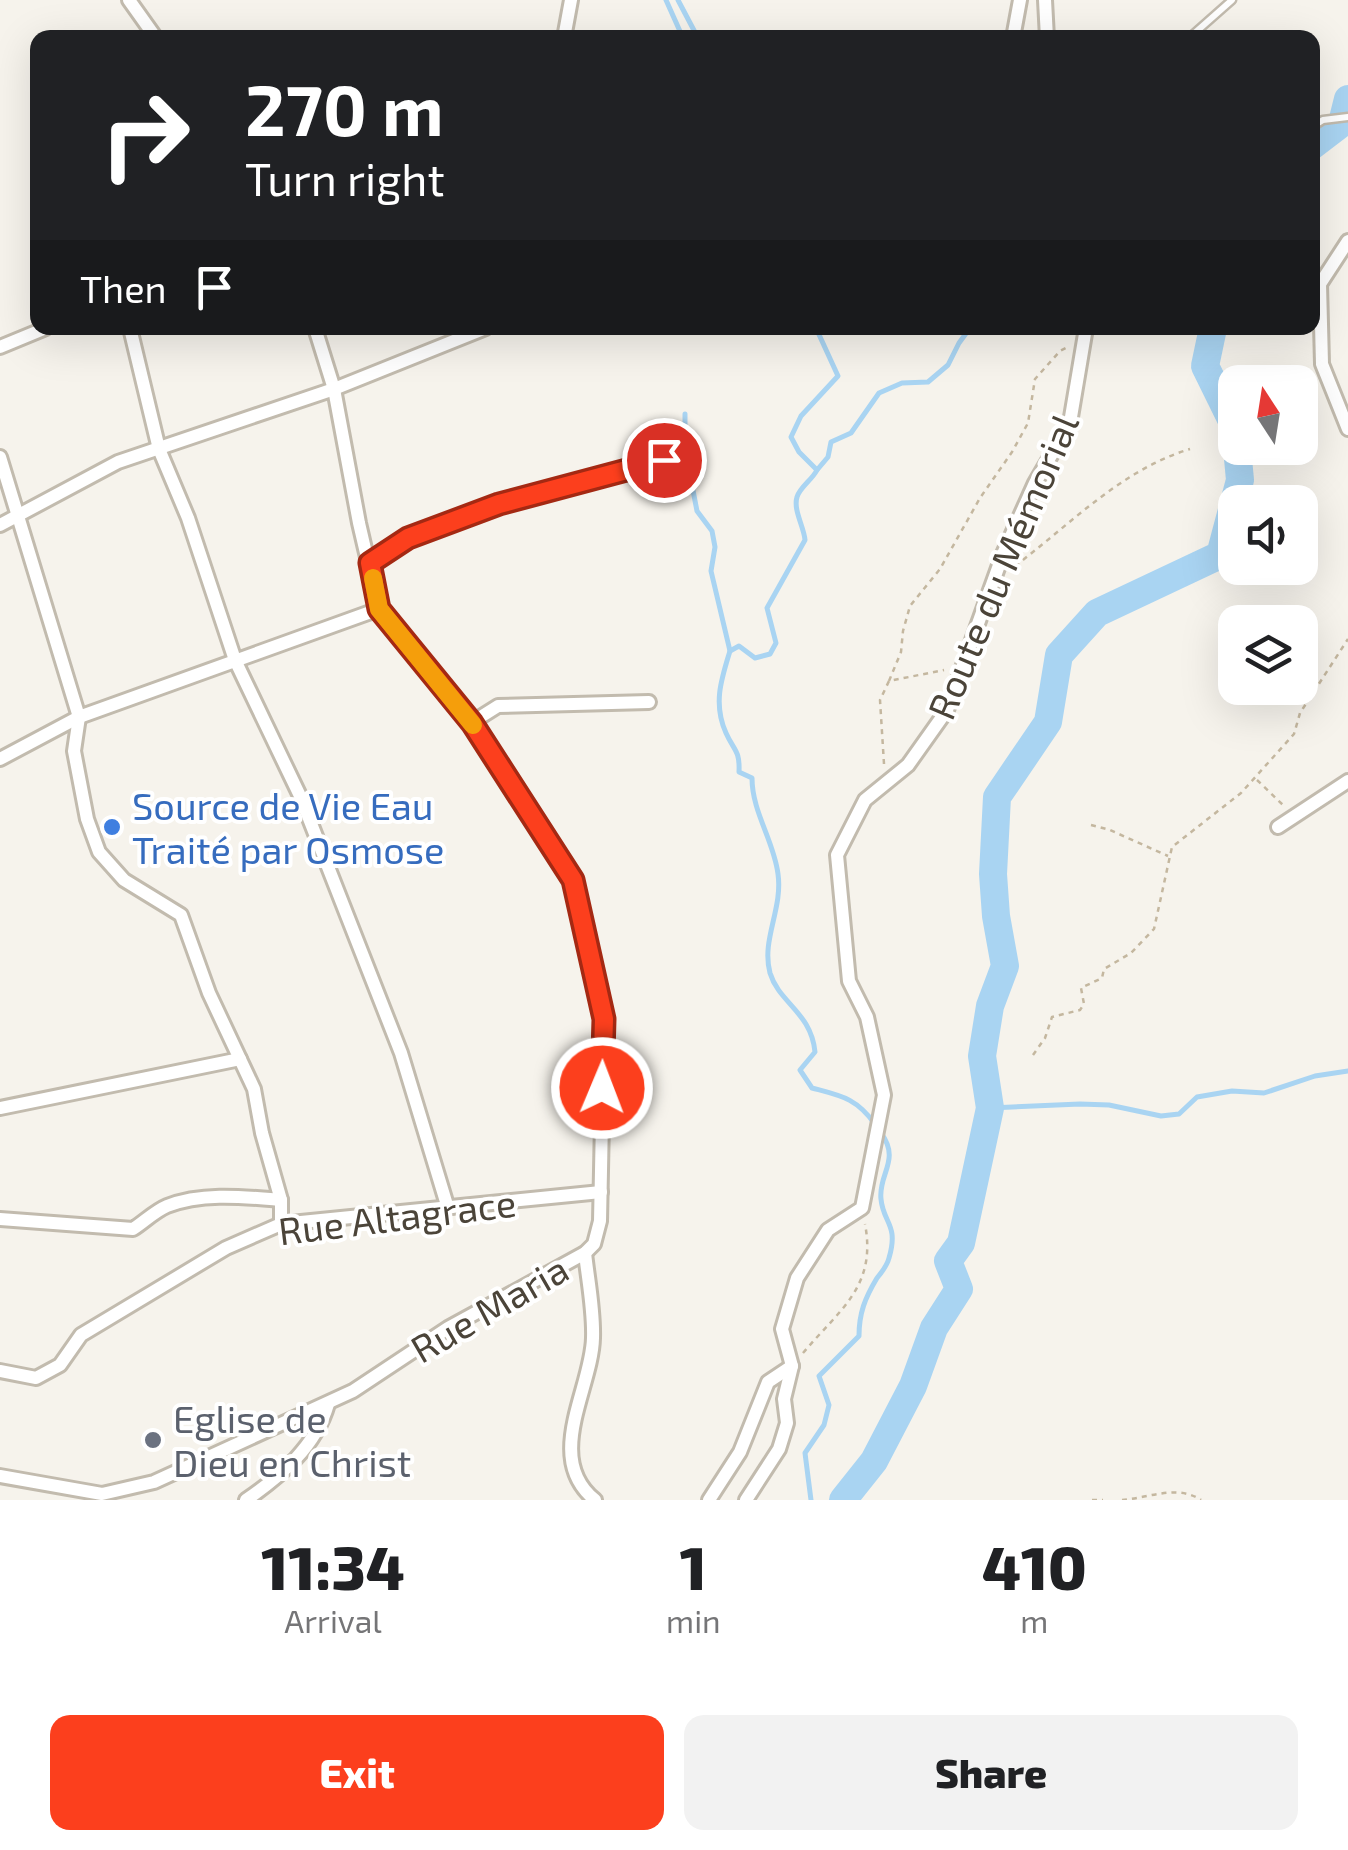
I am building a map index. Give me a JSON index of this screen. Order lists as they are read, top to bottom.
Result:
{
  "streets": {
    "street": ["Route du Mémorial", "Rue Altagrace", "Rue Maria"]
  },
  "crossings": [
    ["Rue Altagrace", "Rue Maria"]
  ],
  "places": ["Source de Vie Eau Traité par Osmose", "Eglise de Dieu en Christ"],
  "north": "top",
  "page": {
    "turn": ["270 m", "Turn right"],
    "then": "Then",
    "eta": [
      "11:34",
      "Arrival",
      "1",
      "min",
      "410",
      "m"
    ],
    "buttons": ["Exit", "Share"]
  }
}
